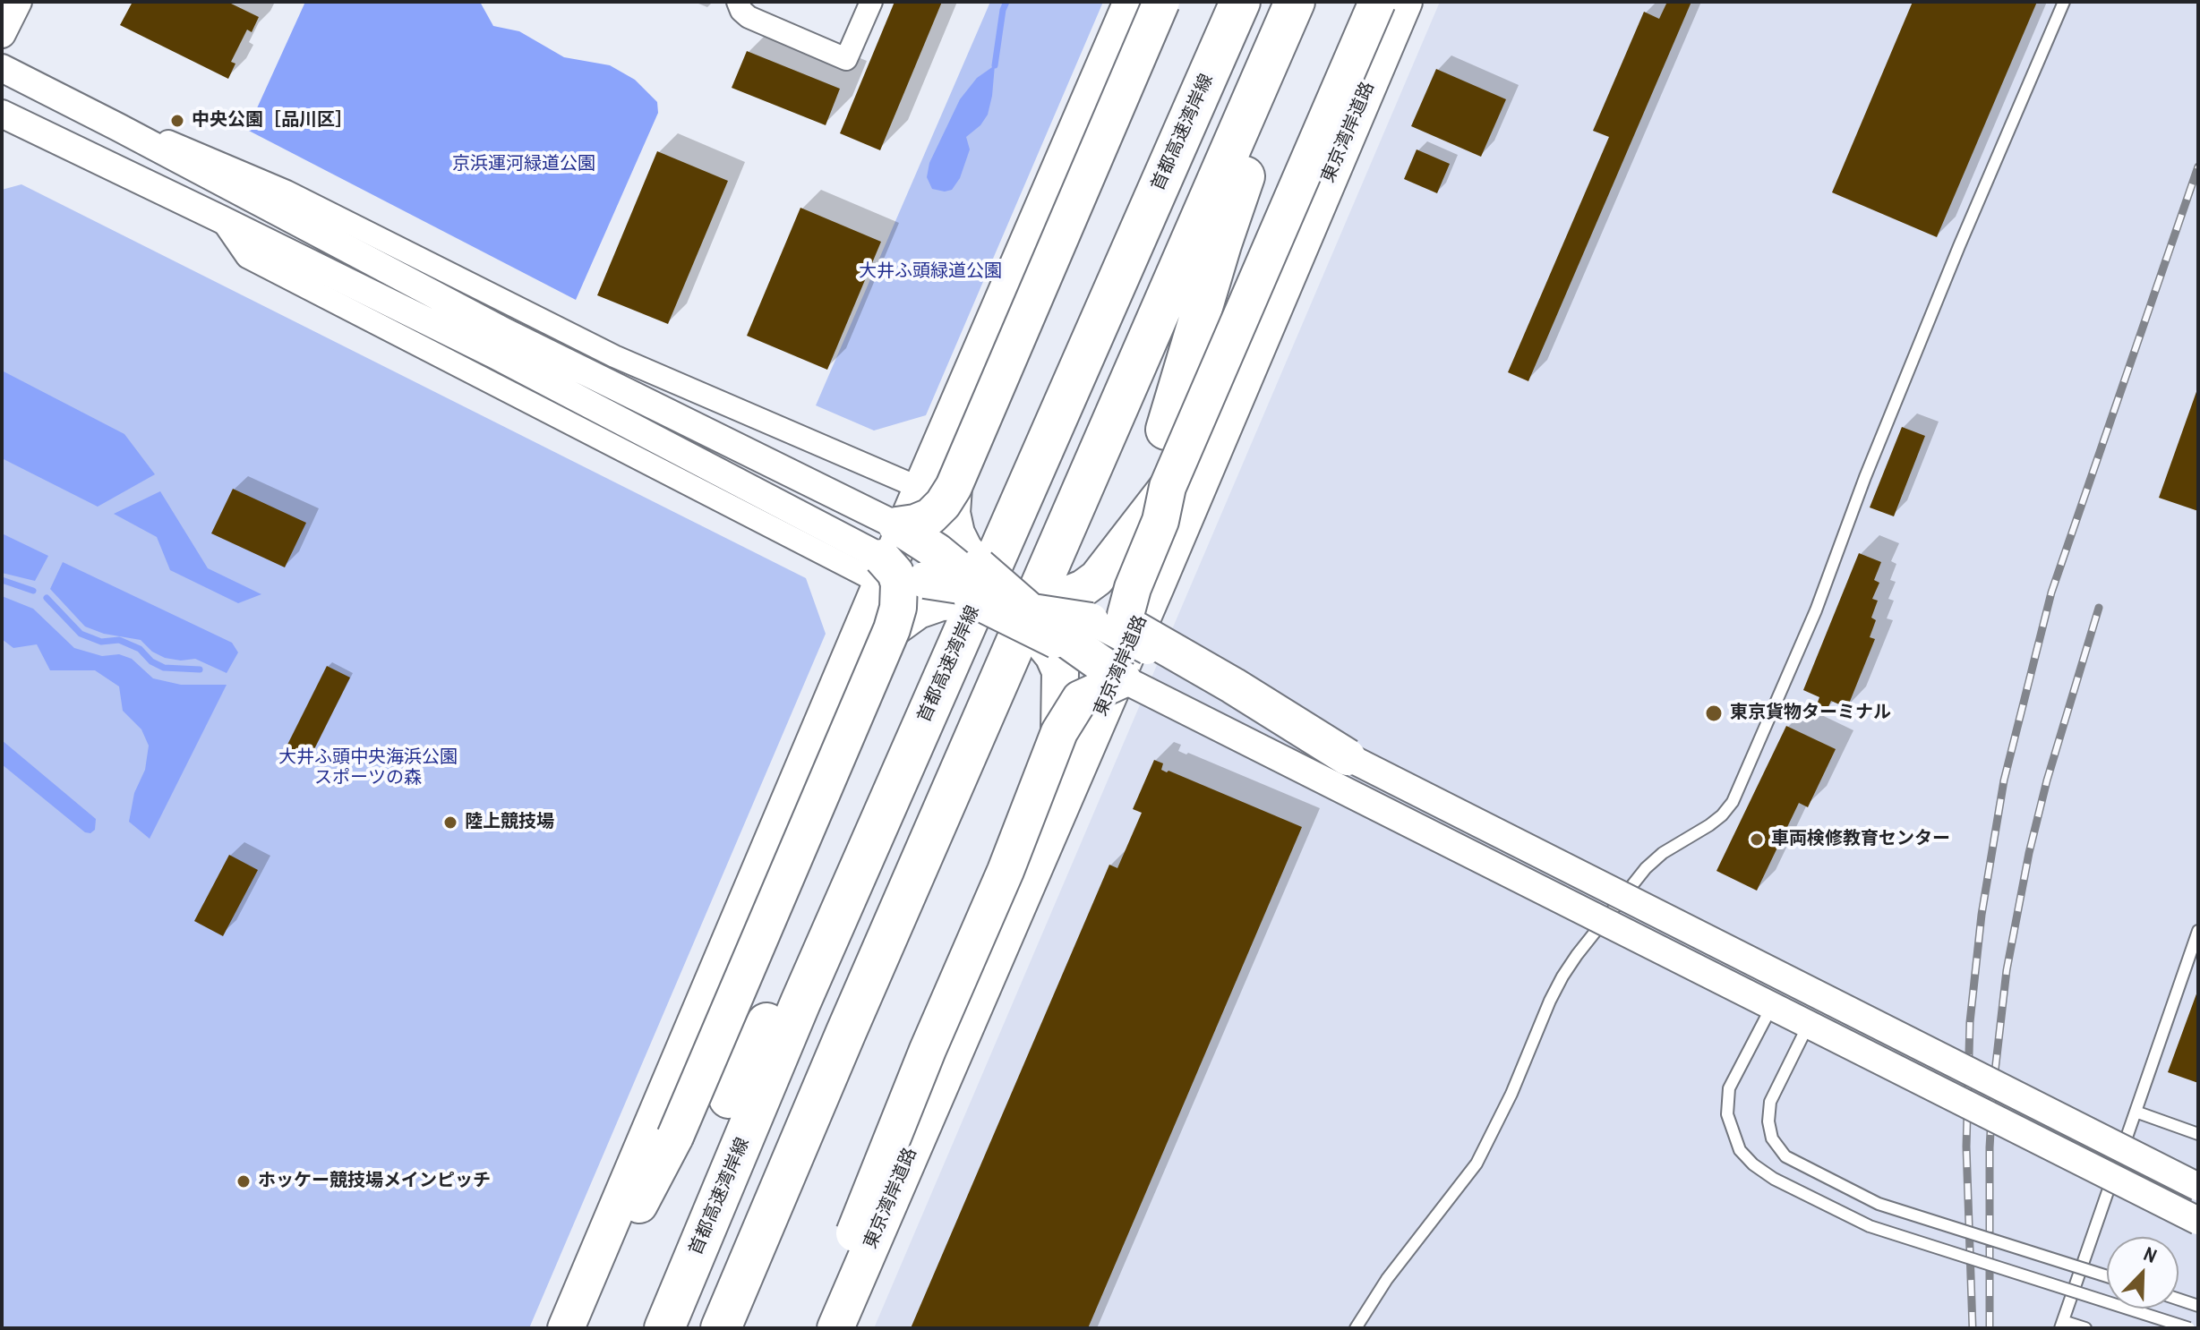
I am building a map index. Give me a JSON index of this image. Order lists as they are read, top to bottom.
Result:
{
  "streets": {
    "highway": ["首都高速湾岸線", "東京湾岸道路"]
  },
  "parks": ["京浜運河緑道公園", "大井ふ頭緑道公園", "大井ふ頭中央海浜公園 スポーツの森"],
  "places": [
    "中央公園［品川区］",
    "東京貨物ターミナル",
    "陸上競技場",
    "車両検修教育センター",
    "ホッケー競技場メインピッチ"
  ],
  "north": "top right"
}
